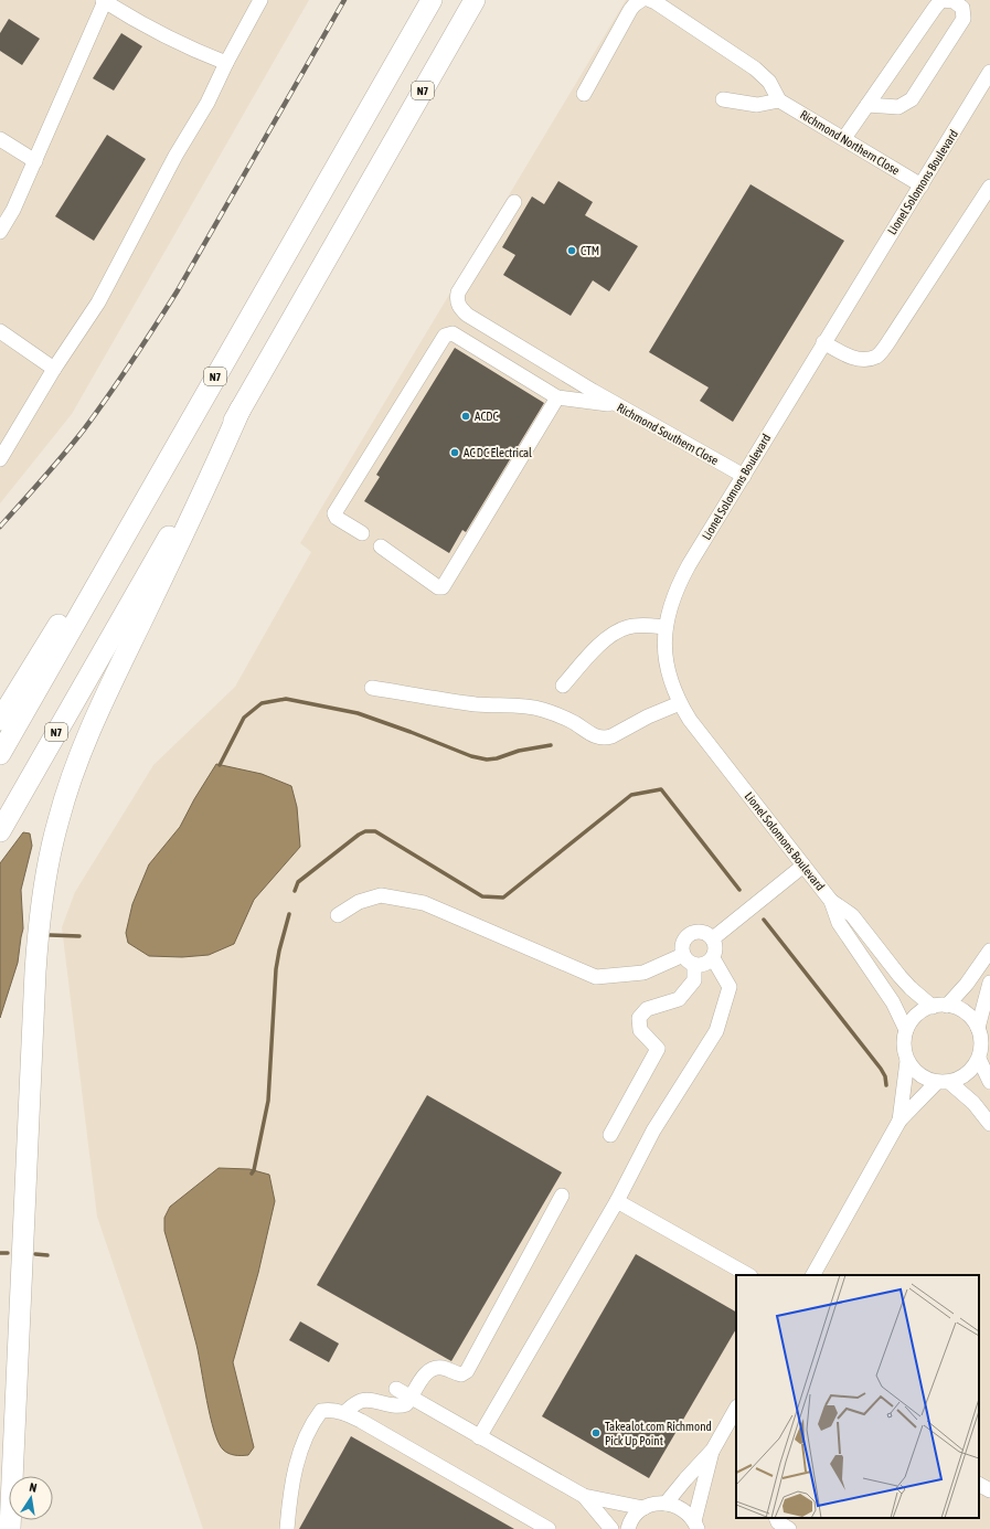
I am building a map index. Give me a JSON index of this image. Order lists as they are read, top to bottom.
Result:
{
  "streets": {
    "highway": ["N7"],
    "street": ["Richmond Northern Close", "Lionel Solomons Boulevard", "Richmond Southern Close"]
  },
  "crossings": [
    ["Richmond Northern Close", "Lionel Solomons Boulevard"],
    ["Lionel Solomons Boulevard", "Richmond Southern Close"]
  ],
  "places": [
    "CTM",
    "ACDC",
    "AC DC Electrical",
    "Takealot.com Richmond Pick Up Point"
  ],
  "north": "top"
}
